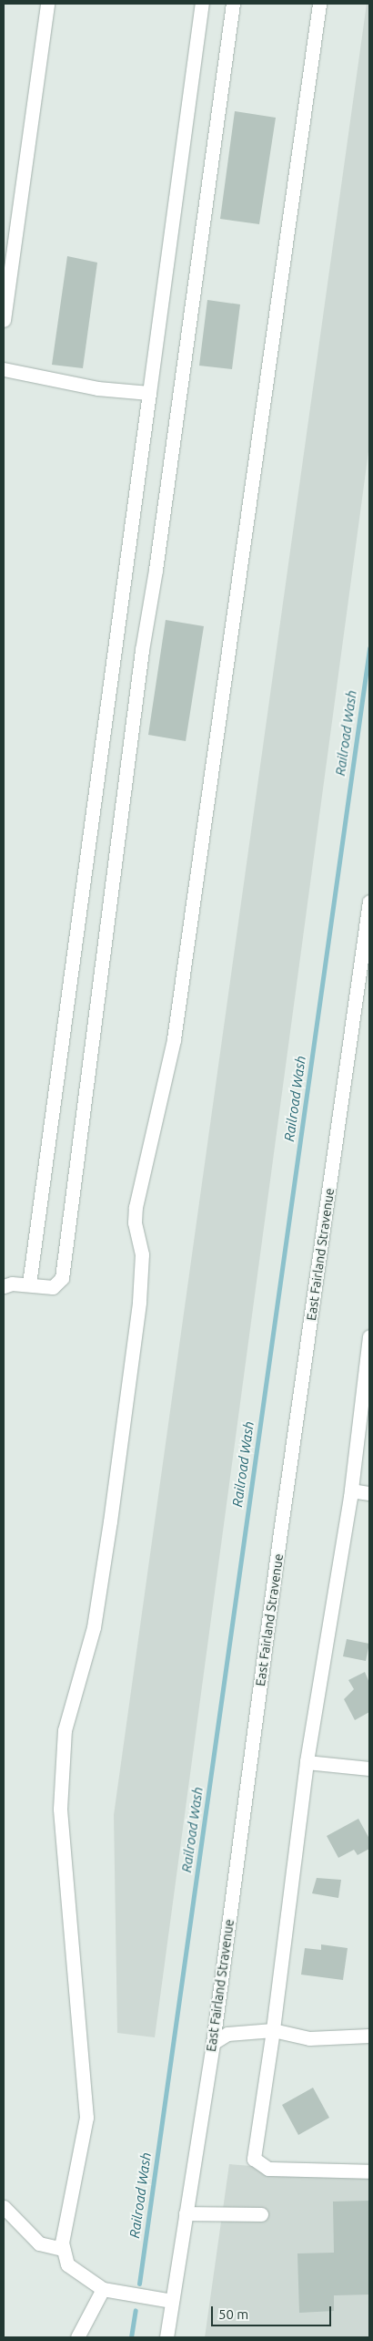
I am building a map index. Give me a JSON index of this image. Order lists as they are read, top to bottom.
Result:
{
  "streets": {
    "street": ["East Fairland Stravenue"]
  },
  "water": ["Railroad Wash"],
  "scale_bar": "50 m"
}
